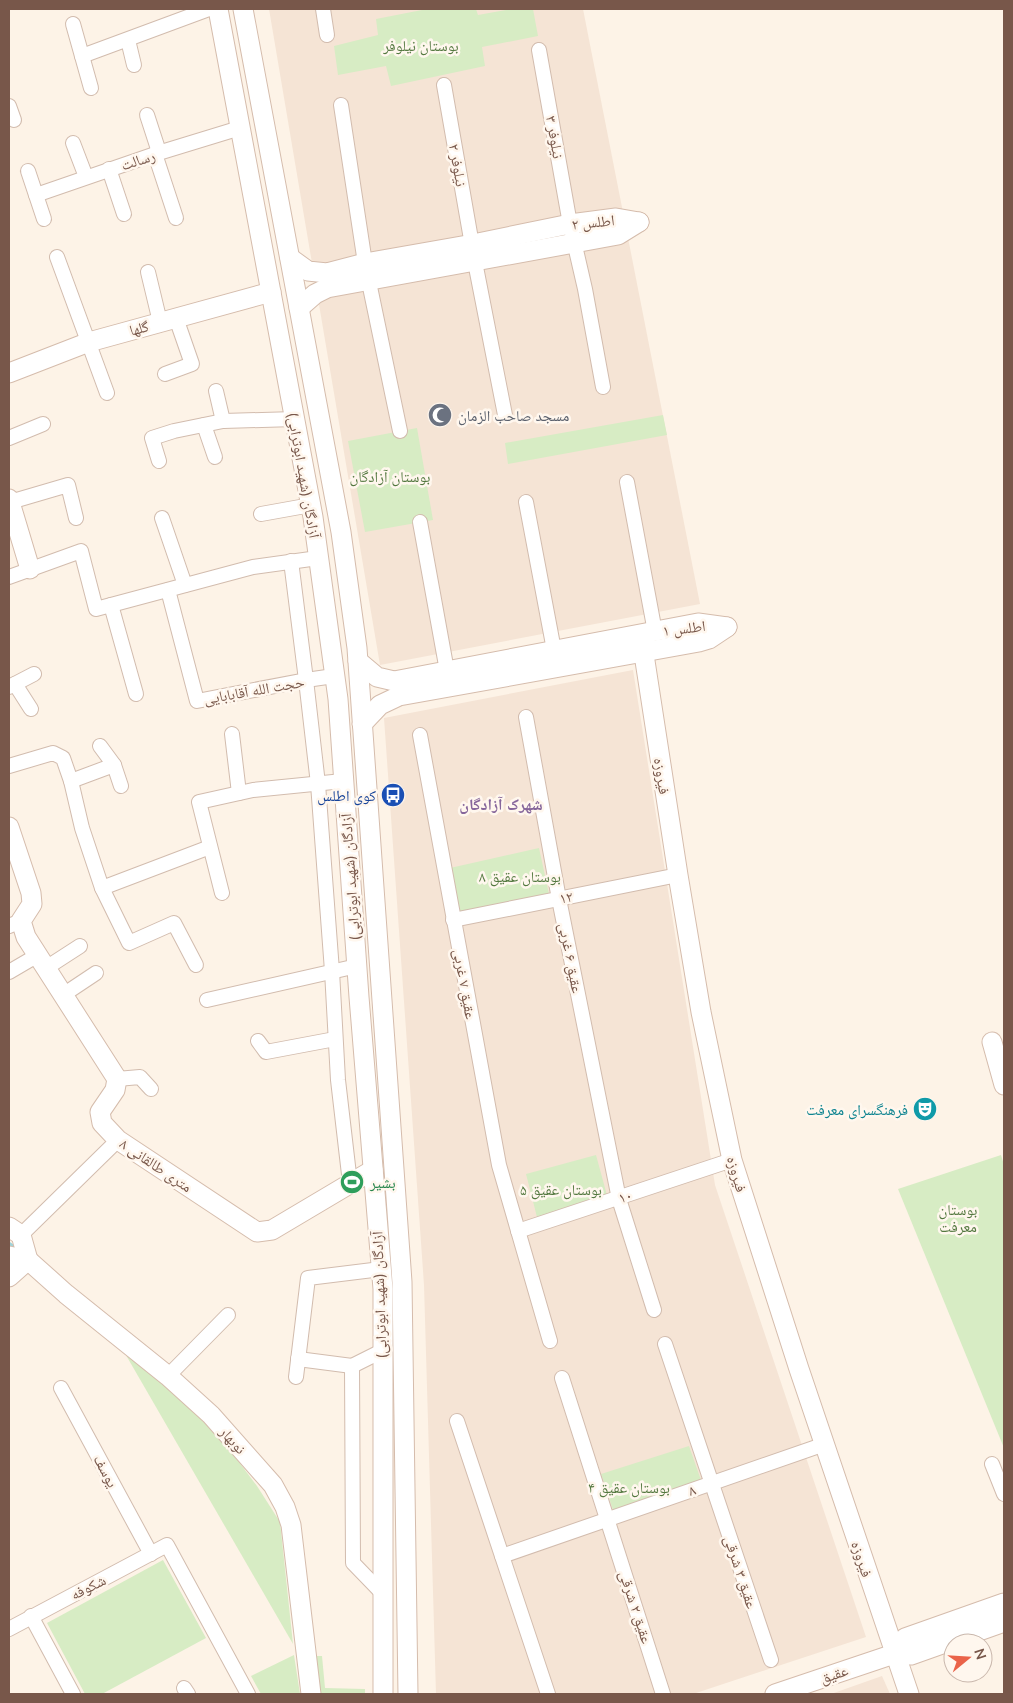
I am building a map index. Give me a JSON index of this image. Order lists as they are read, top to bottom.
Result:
{
  "streets": {
    "street": [
      "نیلوفر ۳",
      "رسالت",
      "نیلوفر ۲",
      "اطلس ۲",
      "گلها",
      "آزادگان (شهید ابوترابی)",
      "اطلس ۱",
      "حجت الله آقابابایی",
      "فیروزه",
      "۱۲",
      "عقیق ۶ غربی",
      "عقیق ۷ غربی",
      "۸ متری طالقانی",
      "۱۰",
      "نوبهار",
      "یوسف",
      "۸",
      "عقیق ۳ شرقی",
      "شکوفه",
      "عقیق ۲ شرقی",
      "عقیق"
    ]
  },
  "crossings": [
    ["نیلوفر ۳", "اطلس ۲"],
    ["رسالت", "آزادگان (شهید ابوترابی)"],
    ["نیلوفر ۲", "اطلس ۲"],
    ["اطلس ۲", "آزادگان (شهید ابوترابی)"],
    ["گلها", "آزادگان (شهید ابوترابی)"],
    ["آزادگان (شهید ابوترابی)", "اطلس ۱"],
    ["آزادگان (شهید ابوترابی)", "حجت الله آقابابایی"],
    ["آزادگان (شهید ابوترابی)", "۸ متری طالقانی"],
    ["اطلس ۱", "فیروزه"],
    ["فیروزه", "۱۲"],
    ["فیروزه", "۱۰"],
    ["فیروزه", "۸"],
    ["فیروزه", "عقیق"],
    ["۱۲", "عقیق ۶ غربی"],
    ["۱۲", "عقیق ۷ غربی"],
    ["عقیق ۶ غربی", "۱۰"],
    ["عقیق ۷ غربی", "۱۰"],
    ["یوسف", "شکوفه"],
    ["۸", "عقیق ۳ شرقی"],
    ["۸", "عقیق ۲ شرقی"]
  ],
  "districts": ["شهرک آزادگان"],
  "parks": [
    "بوستان نیلوفر",
    "بوستان آزادگان",
    "بوستان عقیق ۸",
    "بوستان عقیق ۵",
    "بوستان معرفت",
    "بوستان عقیق ۴"
  ],
  "places": {
    "mosque": ["مسجد صاحب الزمان"],
    "bus stop": ["کوی اطلس"],
    "theatre": ["فرهنگسرای معرفت"],
    "sports": ["بشیر"]
  },
  "north": "right"
}
